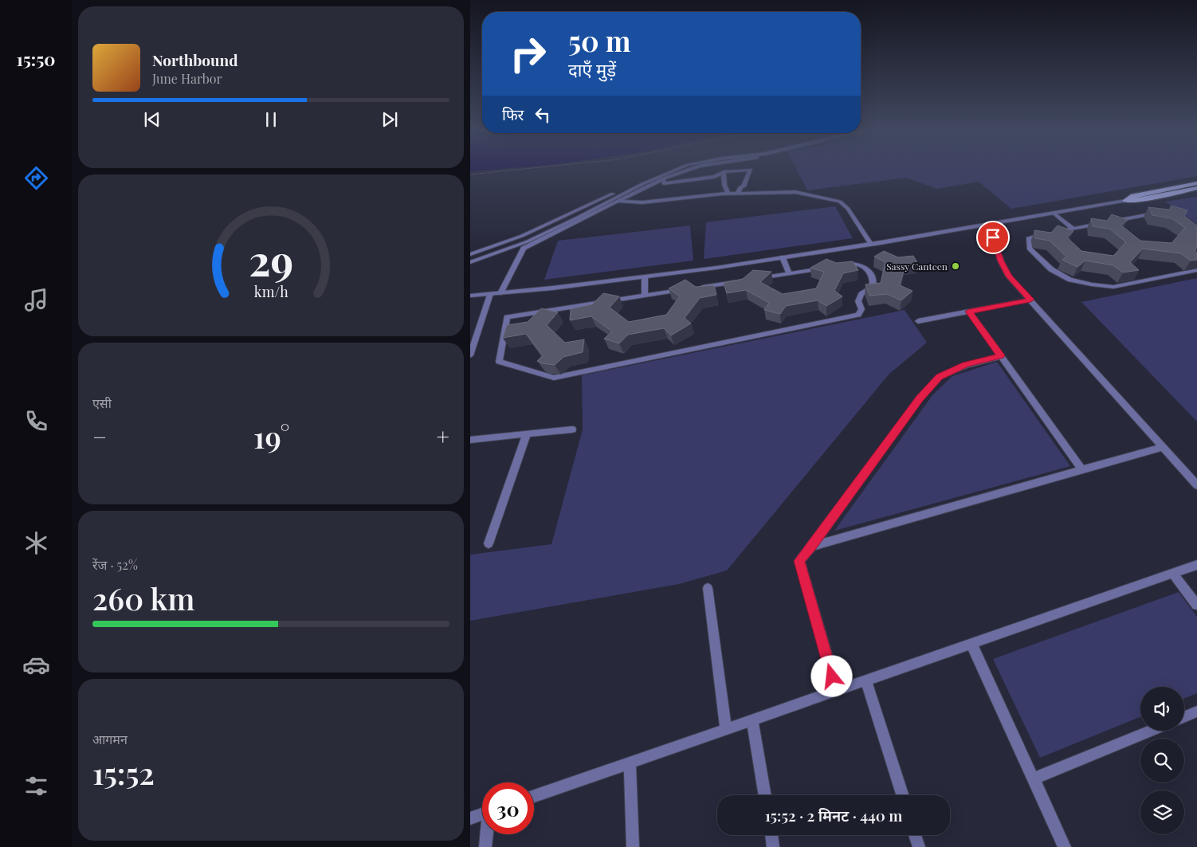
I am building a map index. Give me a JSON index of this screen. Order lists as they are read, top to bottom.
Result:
{
  "places": ["Sassy Canteen"],
  "page": {
    "tabs": "15:50",
    "turn": ["50 m", "दाएँ मुड़ें"],
    "song": ["Northbound", "June Harbor"],
    "then": "फिर",
    "tile": [
      "एसी",
      ["रेंज · 52%", "260 km"],
      ["आगमन", "15:52"]
    ],
    "heat": ["−", "19°", "+"],
    "limit": "30",
    "trip": "15:52 · 2 मिनट · 440 m",
    "gauge": ["29", "km/h"]
  }
}
